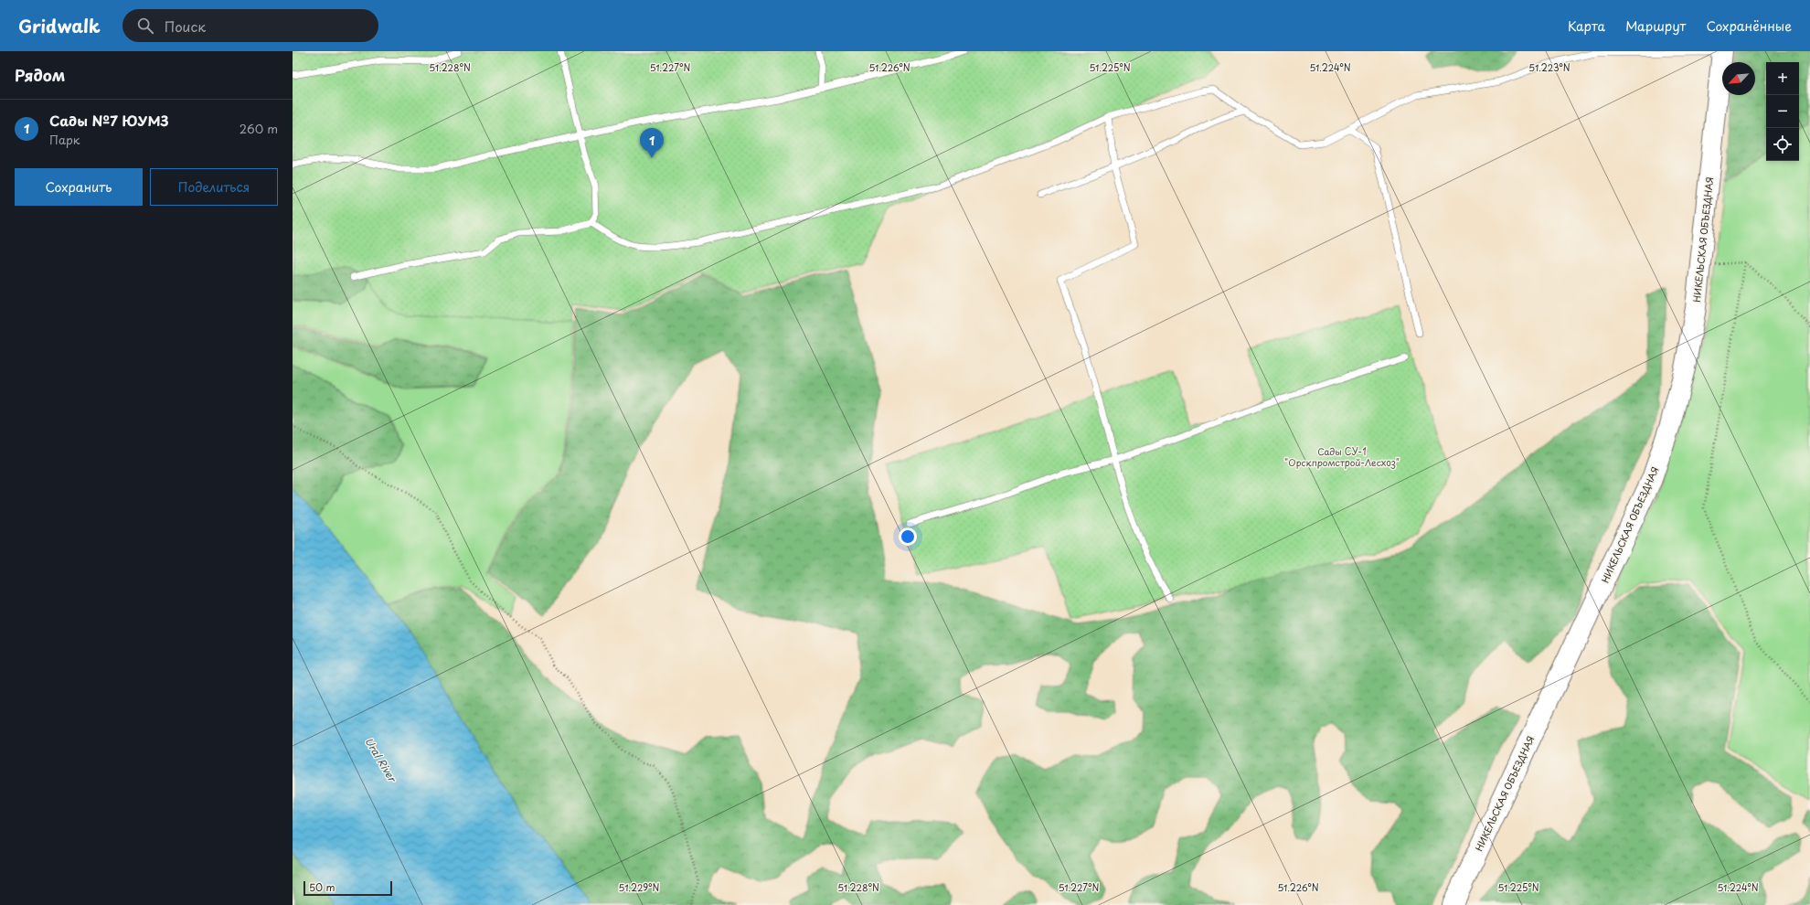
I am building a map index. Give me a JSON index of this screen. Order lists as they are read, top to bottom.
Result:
{
  "streets": {
    "main road": ["НИКЕЛЬСКАЯ ОБЪЕЗДНАЯ"]
  },
  "water": ["Ural River"],
  "parks": ["Сады СУ-1 \"Орскпромстрой-Лесхоз\""],
  "scale_bar": "50 m",
  "north": "bottom left",
  "page": {
    "header": "Gridwalk",
    "search": "Поиск",
    "nav": ["Карта", "Маршрут", "Сохранённые"],
    "heading": "Рядом",
    "map_buttons": ["+", "−"],
    "list": [
      {
        "mark": "1",
        "name": "Сады №7 ЮУМЗ",
        "note": "Парк",
        "value": "260 m"
      }
    ],
    "pins": "1",
    "buttons": ["Сохранить", "Поделиться"],
    "scale": "50 m"
  },
  "coordinates": [
    "51.227°N",
    "51.225°N",
    "51.224°N",
    "51.223°N",
    "51.228°N",
    "51.226°N",
    "51.229°N"
  ]
}
